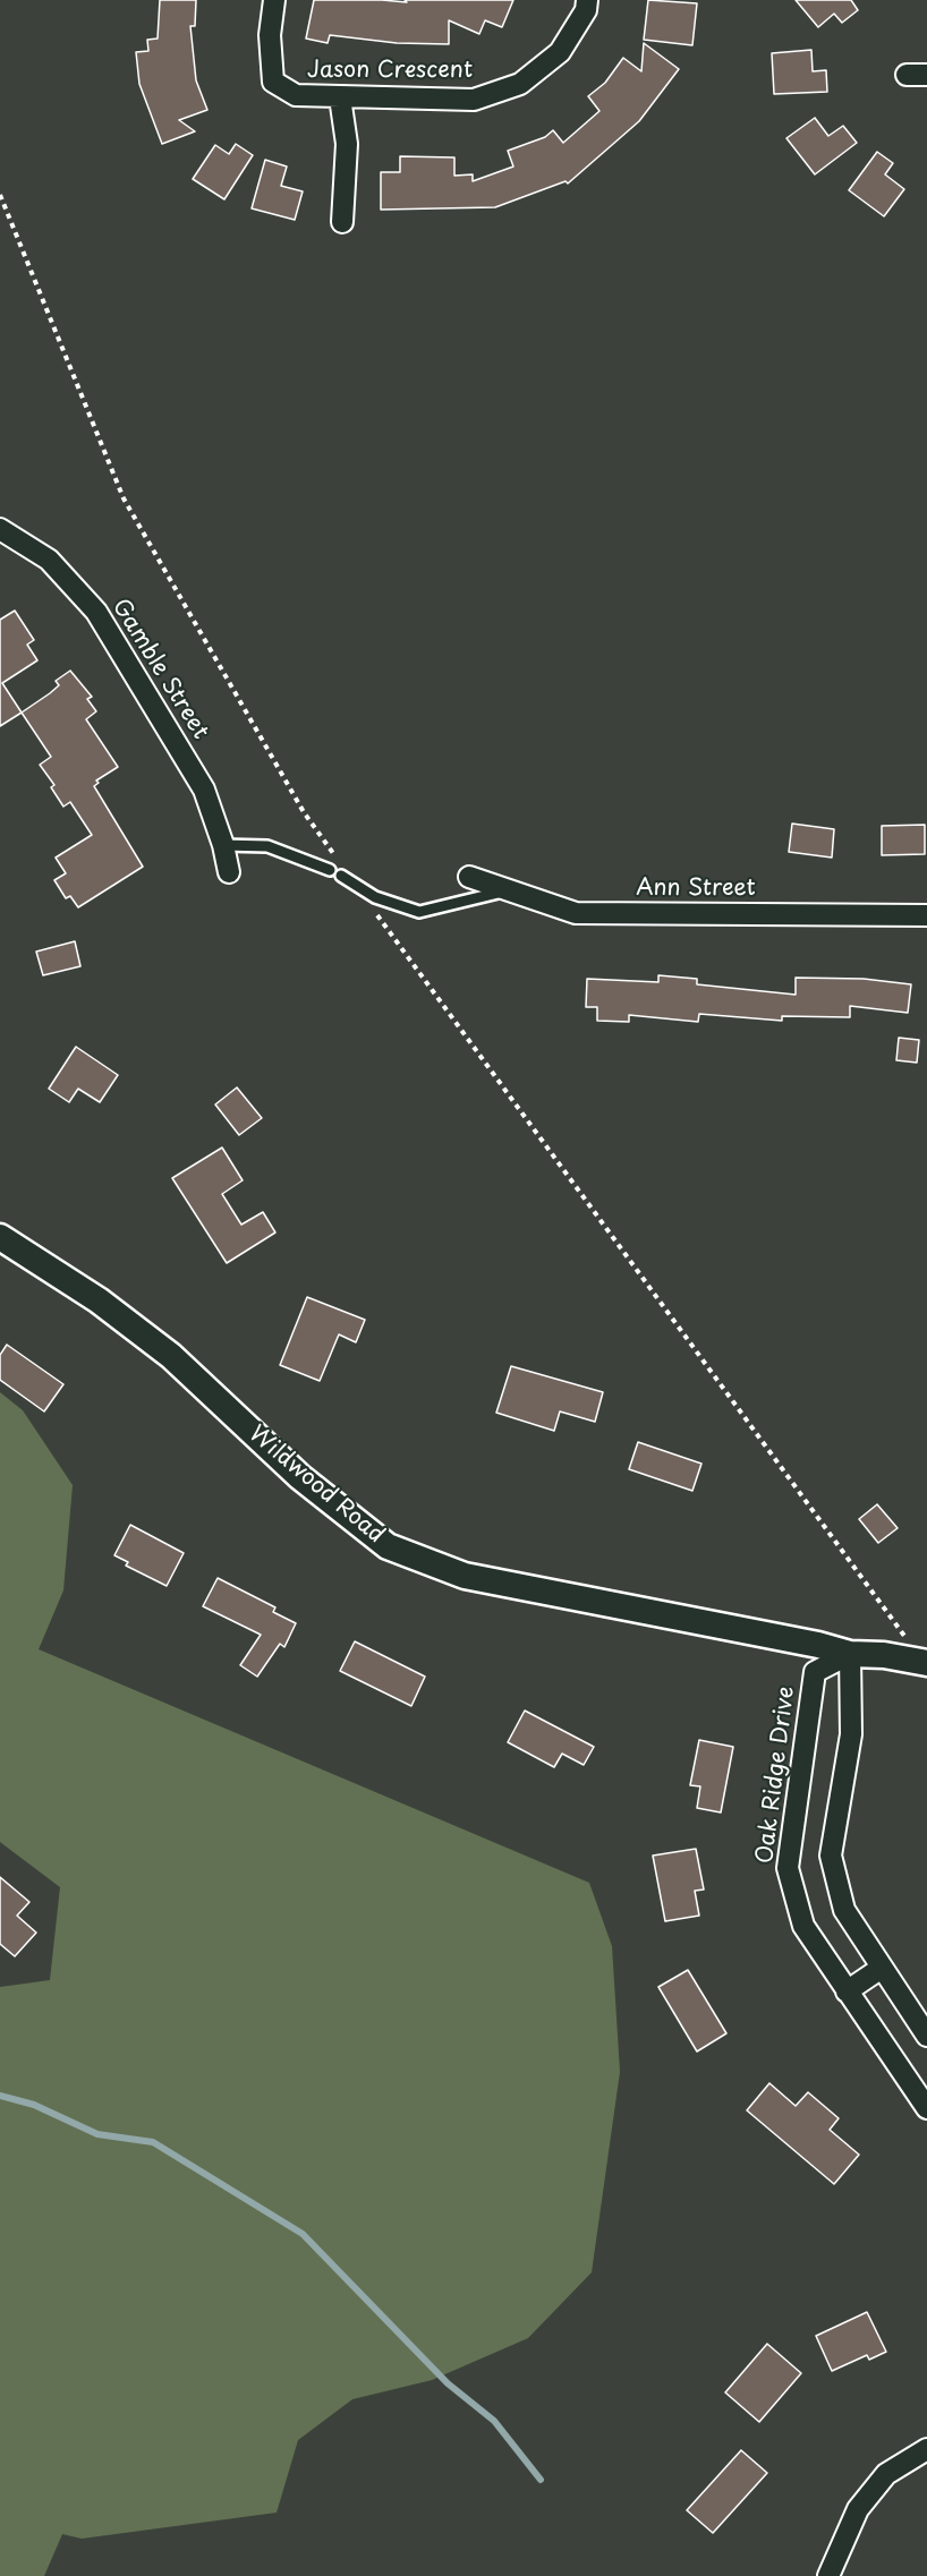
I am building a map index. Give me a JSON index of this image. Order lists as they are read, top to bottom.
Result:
{
  "streets": {
    "street": [
      "Jason Crescent",
      "Gamble Street",
      "Ann Street",
      "Wildwood Road",
      "Oak Ridge Drive"
    ]
  },
  "crossings": [
    ["Wildwood Road", "Oak Ridge Drive"]
  ]
}
